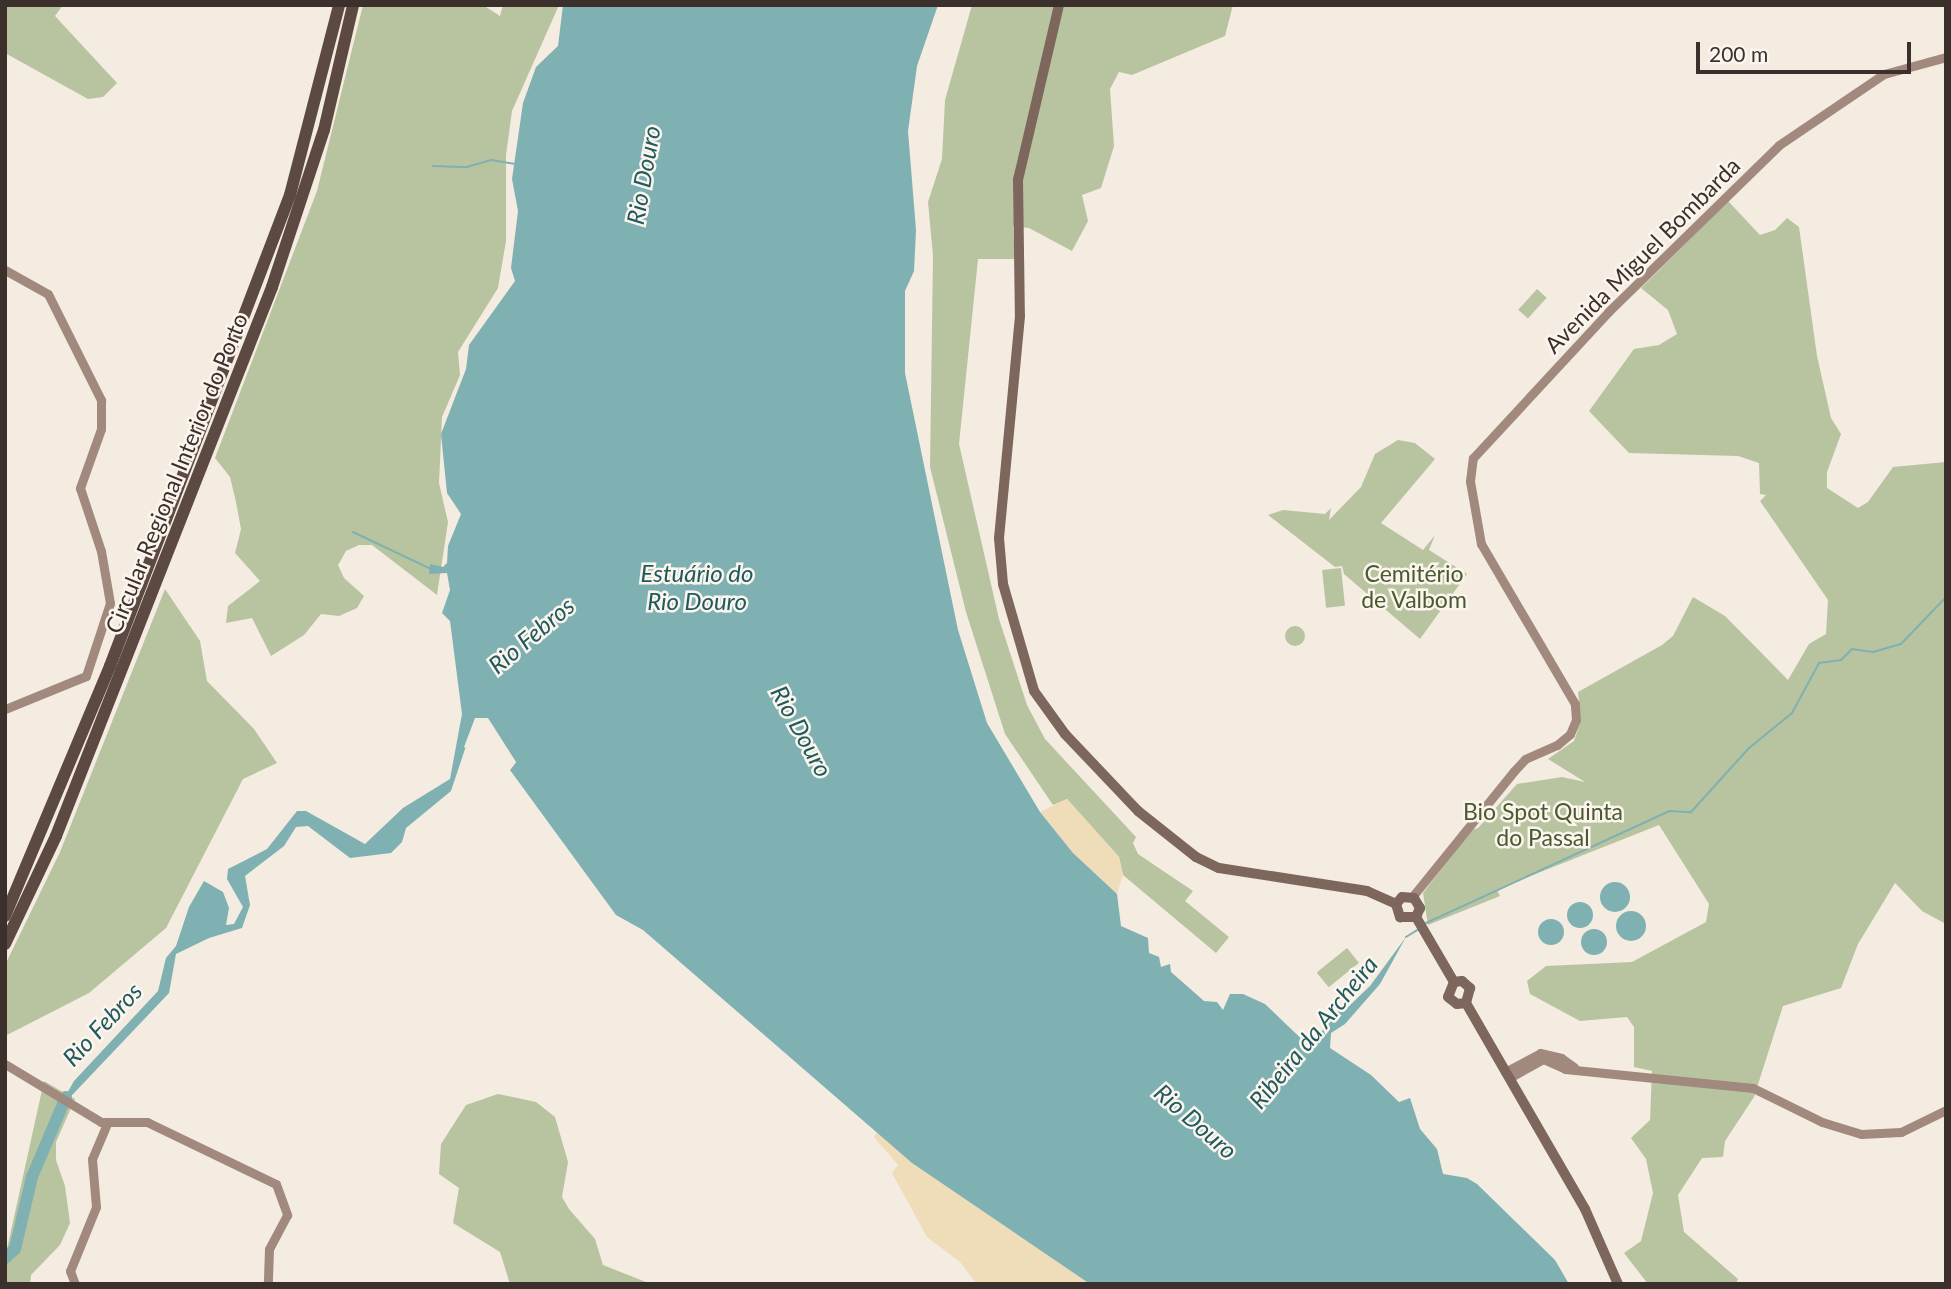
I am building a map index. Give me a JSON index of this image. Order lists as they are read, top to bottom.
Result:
{
  "streets": {
    "highway": ["Circular Regional Interior do Porto"],
    "street": ["Avenida Miguel Bombarda"]
  },
  "water": [
    "Rio Douro",
    "Estuário do Rio Douro",
    "Rio Febros",
    "Ribeira da Archeira"
  ],
  "parks": ["Cemitério de Valbom", "Bio Spot Quinta do Passal"],
  "scale_bar": "200 m"
}
